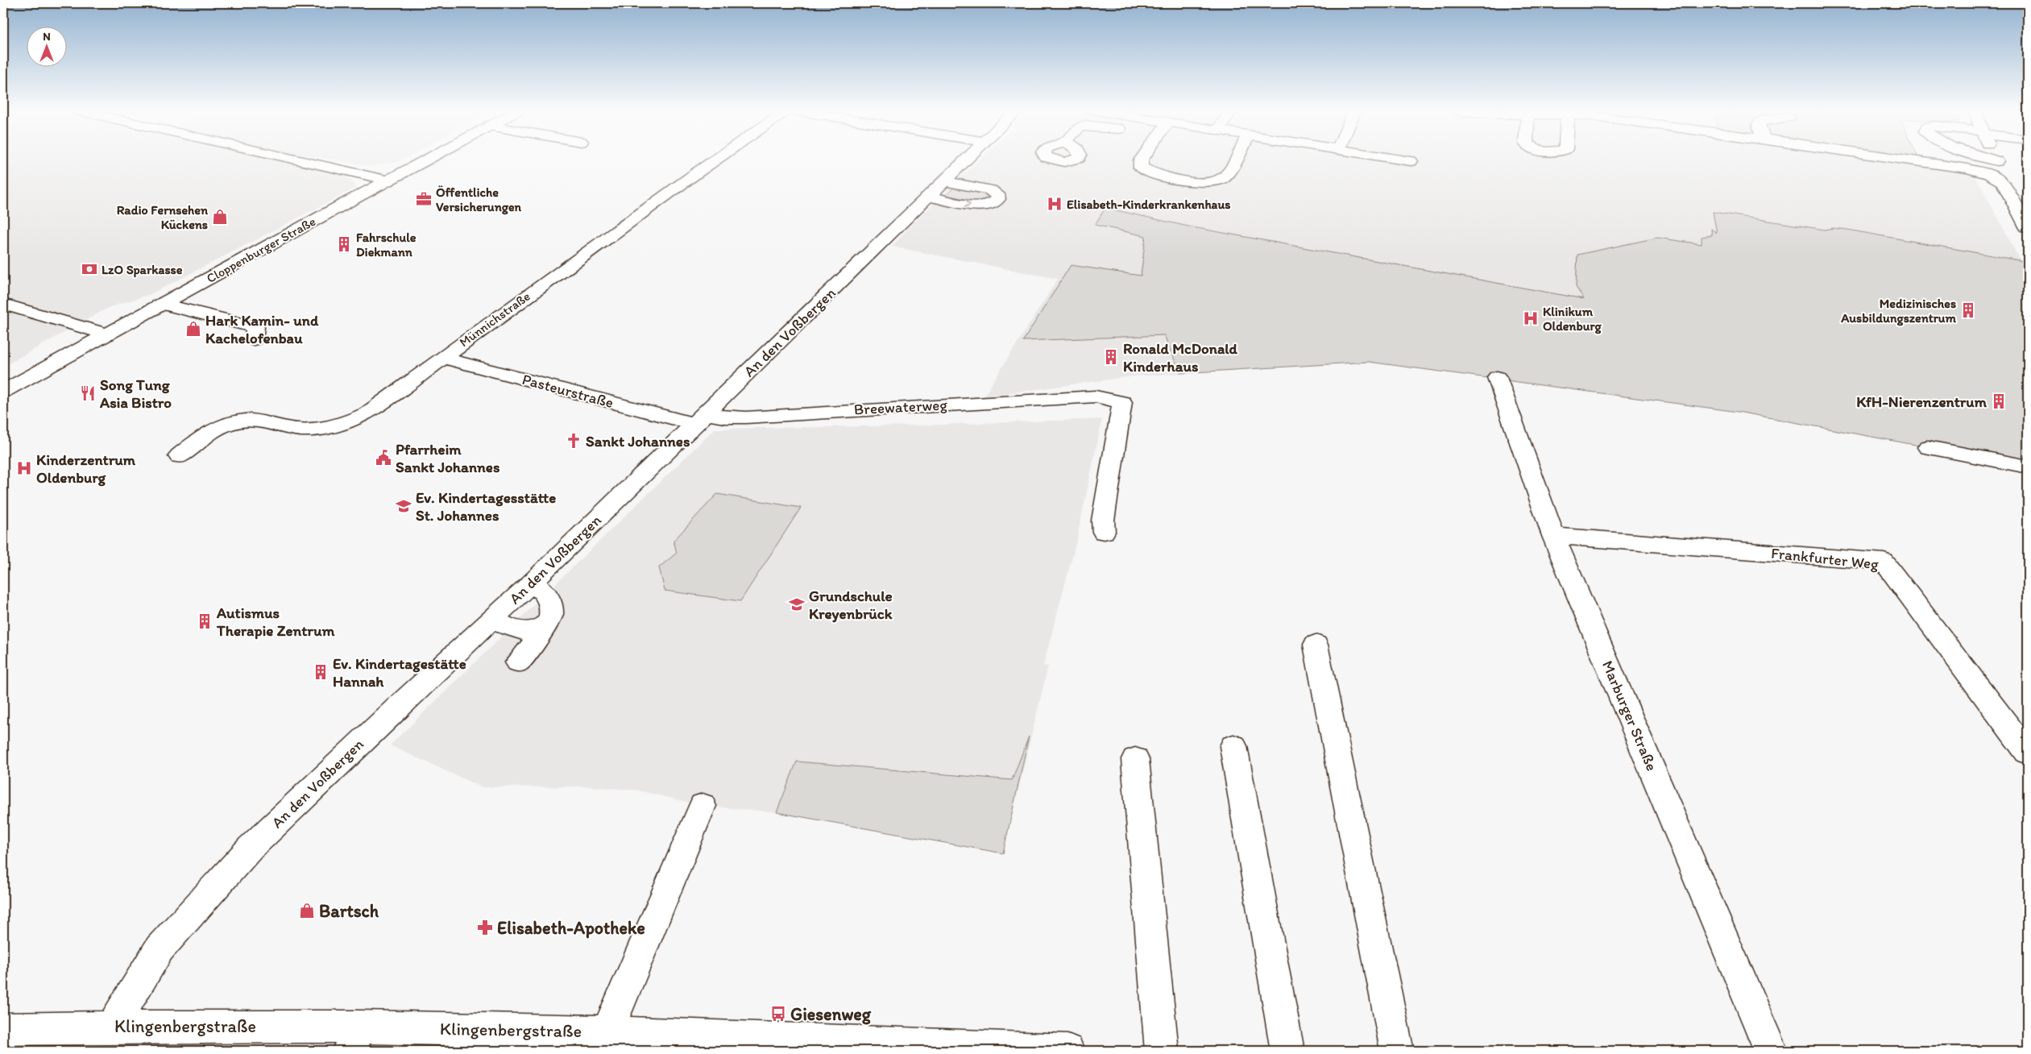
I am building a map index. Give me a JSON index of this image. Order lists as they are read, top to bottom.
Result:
{
  "streets": {
    "street": [
      "Cloppenburger Straße",
      "Münnichstraße",
      "An den Voßbergen",
      "Pasteurstraße",
      "Breewaterweg",
      "Frankfurter Weg",
      "Marburger Straße",
      "Klingenbergstraße"
    ]
  },
  "crossings": [
    ["Münnichstraße", "Pasteurstraße"],
    ["An den Voßbergen", "Pasteurstraße"],
    ["An den Voßbergen", "Breewaterweg"],
    ["An den Voßbergen", "Klingenbergstraße"],
    ["Pasteurstraße", "Breewaterweg"],
    ["Frankfurter Weg", "Marburger Straße"]
  ],
  "places": {
    "office": ["Öffentliche Versicherungen"],
    "hospital": ["Elisabeth-Kinderkrankenhaus", "Klinikum Oldenburg", "Kinderzentrum Oldenburg"],
    "shop": ["Radio Fernsehen Kückens", "Hark Kamin- und Kachelofenbau", "Bartsch"],
    "building": [
      "Fahrschule Diekmann",
      "Medizinisches Ausbildungszentrum",
      "Ronald McDonald Kinderhaus",
      "KfH-Nierenzentrum",
      "Autismus Therapie Zentrum",
      "Ev. Kindertagestätte Hannah"
    ],
    "bank": ["LzO Sparkasse"],
    "restaurant": ["Song Tung Asia Bistro"],
    "church": ["Sankt Johannes"],
    "public building": ["Pfarrheim Sankt Johannes"],
    "school or university": ["Ev. Kindertagesstätte St. Johannes", "Grundschule Kreyenbrück"],
    "pharmacy": ["Elisabeth-Apotheke"],
    "bus stop": ["Giesenweg"]
  },
  "north": "top"
}
